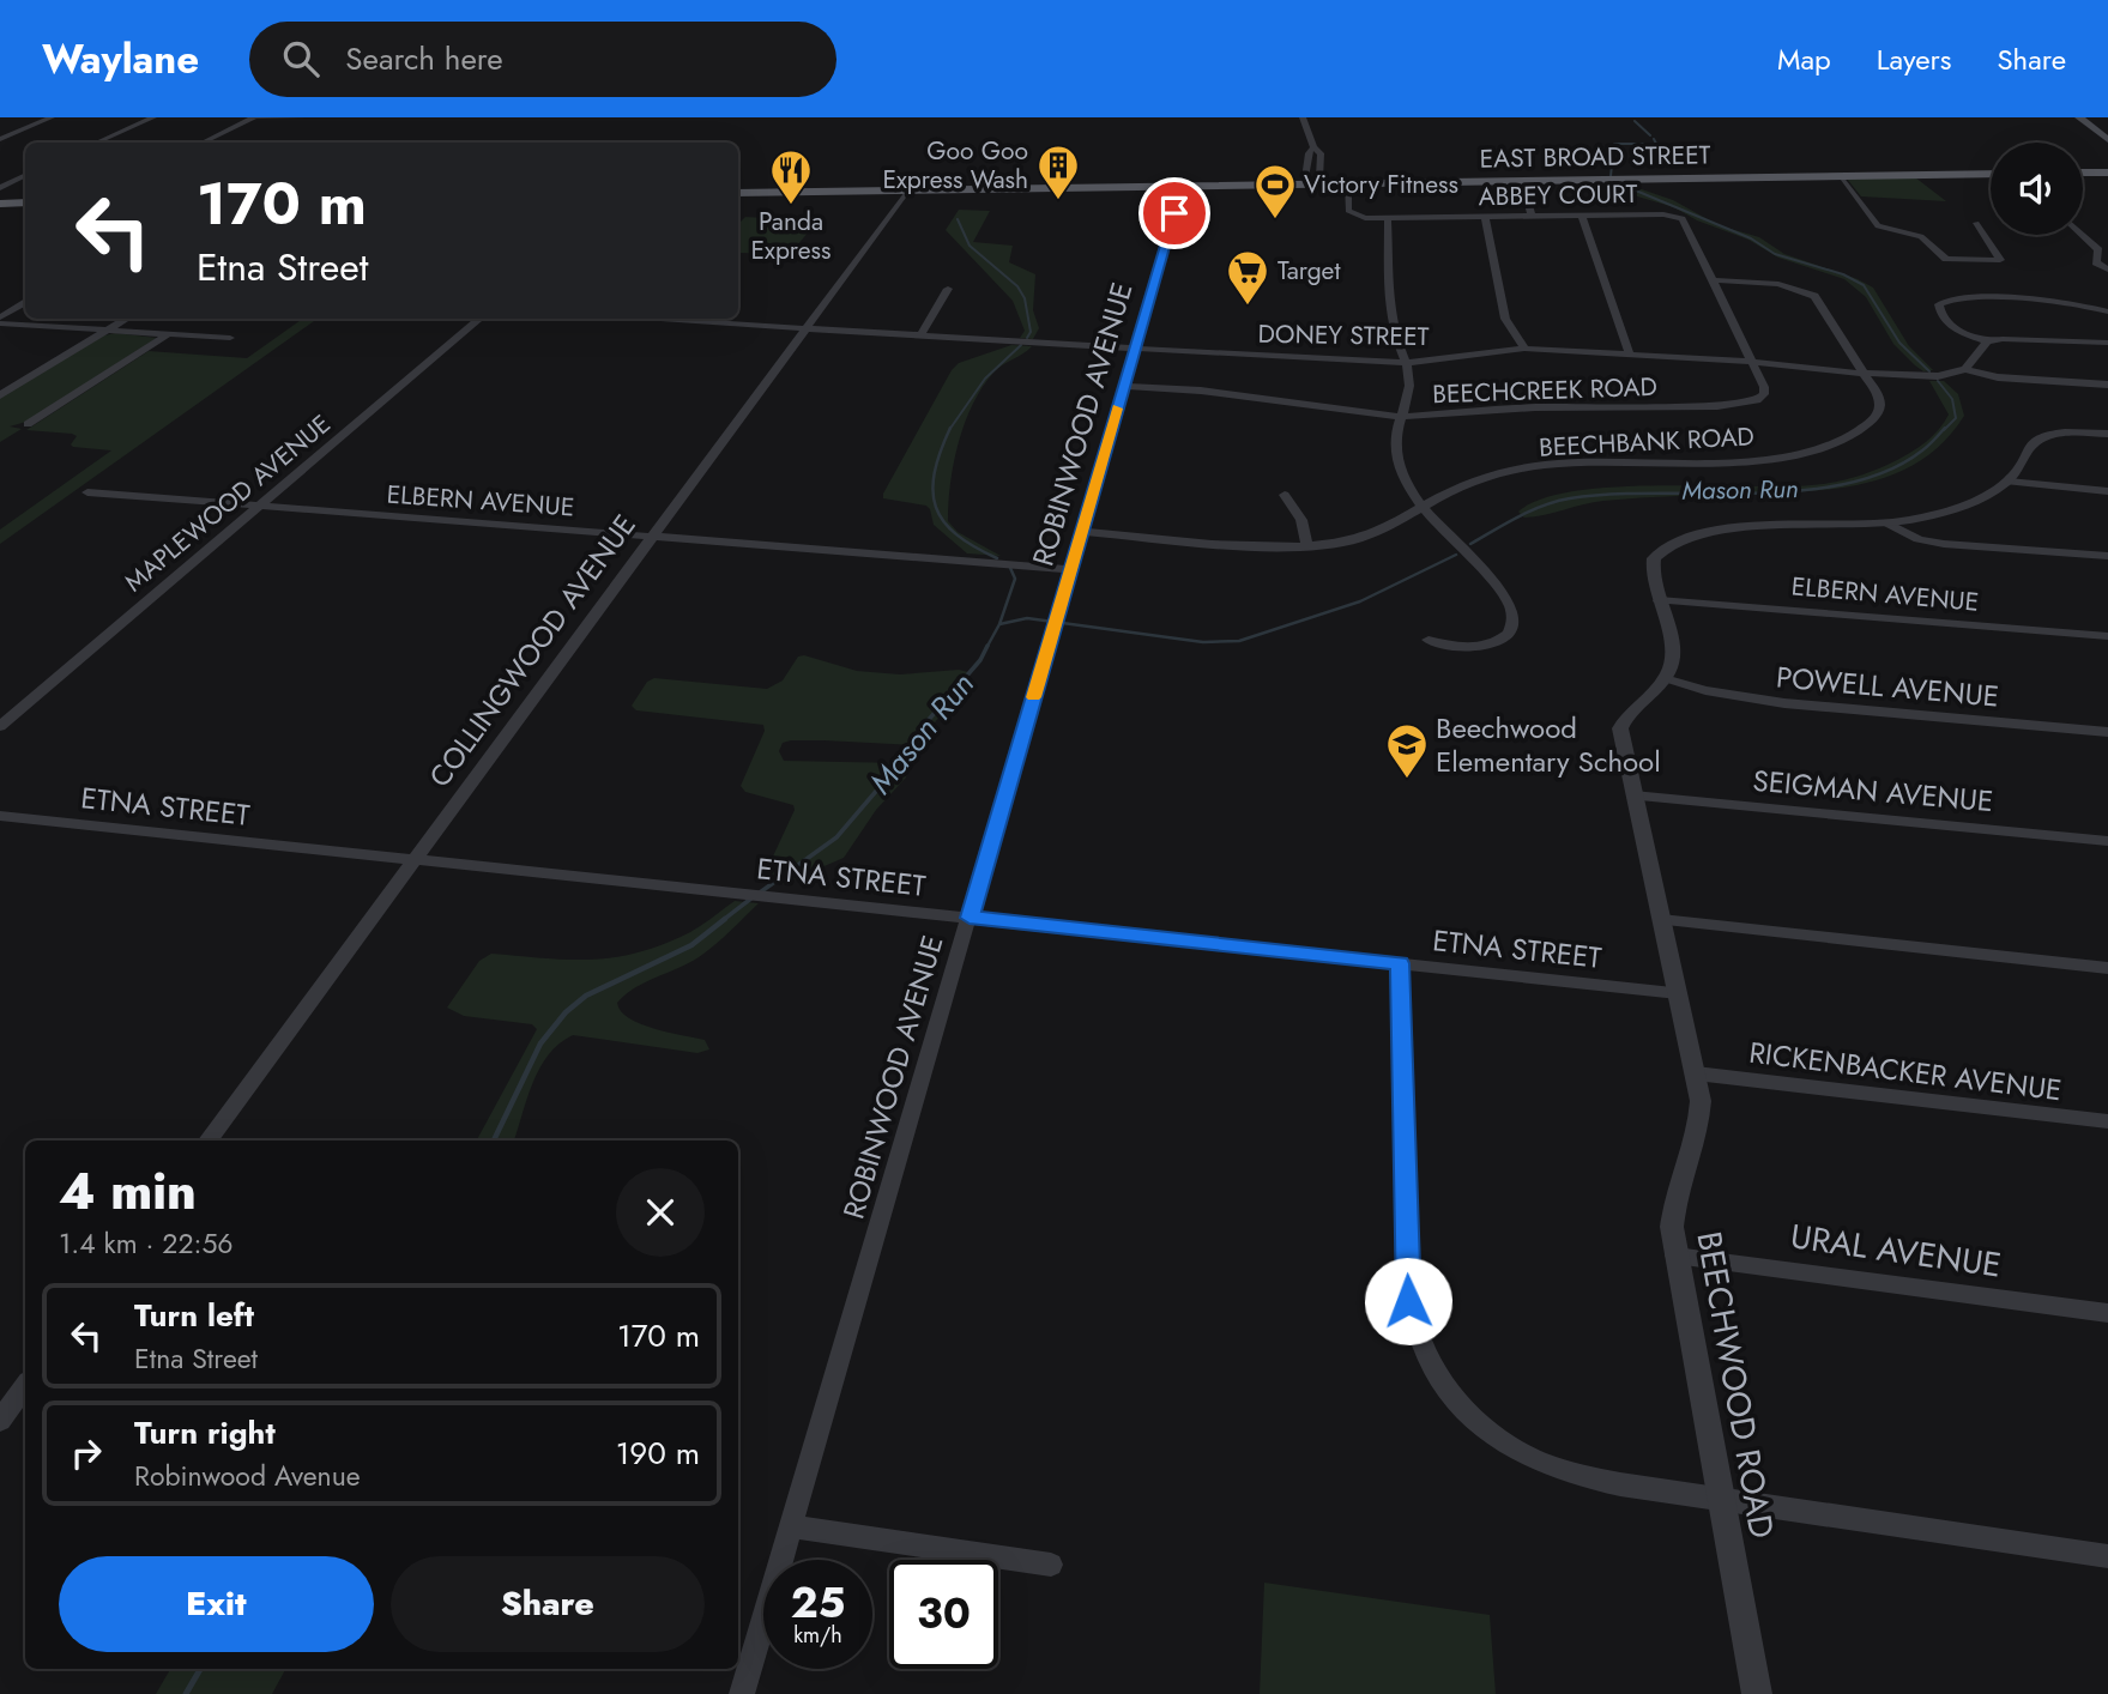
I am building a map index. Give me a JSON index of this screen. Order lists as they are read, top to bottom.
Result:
{
  "streets": {
    "main road": ["EAST BROAD STREET"],
    "street": [
      "ABBEY COURT",
      "DONEY STREET",
      "BEECHCREEK ROAD",
      "ROBINWOOD AVENUE",
      "BEECHBANK ROAD",
      "ELBERN AVENUE",
      "MAPLEWOOD AVENUE",
      "COLLINGWOOD AVENUE",
      "POWELL AVENUE",
      "SEIGMAN AVENUE",
      "ETNA STREET",
      "RICKENBACKER AVENUE",
      "URAL AVENUE",
      "BEECHWOOD ROAD"
    ]
  },
  "crossings": [
    ["EAST BROAD STREET", "ABBEY COURT"],
    ["EAST BROAD STREET", "ROBINWOOD AVENUE"],
    ["EAST BROAD STREET", "COLLINGWOOD AVENUE"],
    ["ABBEY COURT", "BEECHCREEK ROAD"],
    ["DONEY STREET", "BEECHCREEK ROAD"],
    ["DONEY STREET", "ROBINWOOD AVENUE"],
    ["DONEY STREET", "BEECHBANK ROAD"],
    ["DONEY STREET", "COLLINGWOOD AVENUE"],
    ["BEECHCREEK ROAD", "ROBINWOOD AVENUE"],
    ["BEECHCREEK ROAD", "BEECHBANK ROAD"],
    ["ROBINWOOD AVENUE", "BEECHBANK ROAD"],
    ["ROBINWOOD AVENUE", "ELBERN AVENUE"],
    ["ROBINWOOD AVENUE", "ETNA STREET"],
    ["ELBERN AVENUE", "MAPLEWOOD AVENUE"],
    ["ELBERN AVENUE", "COLLINGWOOD AVENUE"],
    ["COLLINGWOOD AVENUE", "ETNA STREET"],
    ["POWELL AVENUE", "BEECHWOOD ROAD"],
    ["SEIGMAN AVENUE", "BEECHWOOD ROAD"],
    ["ETNA STREET", "BEECHWOOD ROAD"],
    ["RICKENBACKER AVENUE", "BEECHWOOD ROAD"],
    ["URAL AVENUE", "BEECHWOOD ROAD"]
  ],
  "water": ["Mason Run"],
  "places": {
    "building": ["Goo Goo Express Wash"],
    "restaurant": ["Panda Express"],
    "sports": ["Victory Fitness"],
    "supermarket": ["Target"],
    "school or university": ["Beechwood Elementary School"]
  },
  "page": {
    "header": "Waylane",
    "search": "Search here",
    "nav": ["Map", "Layers", "Share"],
    "turn": ["170 m", "Etna Street"],
    "heading": ["4 min", "1.4 km · 22:56"],
    "list": [
      {
        "name": "Turn left",
        "note": "Etna Street",
        "value": "170 m"
      },
      {
        "name": "Turn right",
        "note": "Robinwood Avenue",
        "value": "190 m"
      }
    ],
    "buttons": ["Exit", "Share"],
    "speed": "25 km/h",
    "limit": "30"
  }
}
